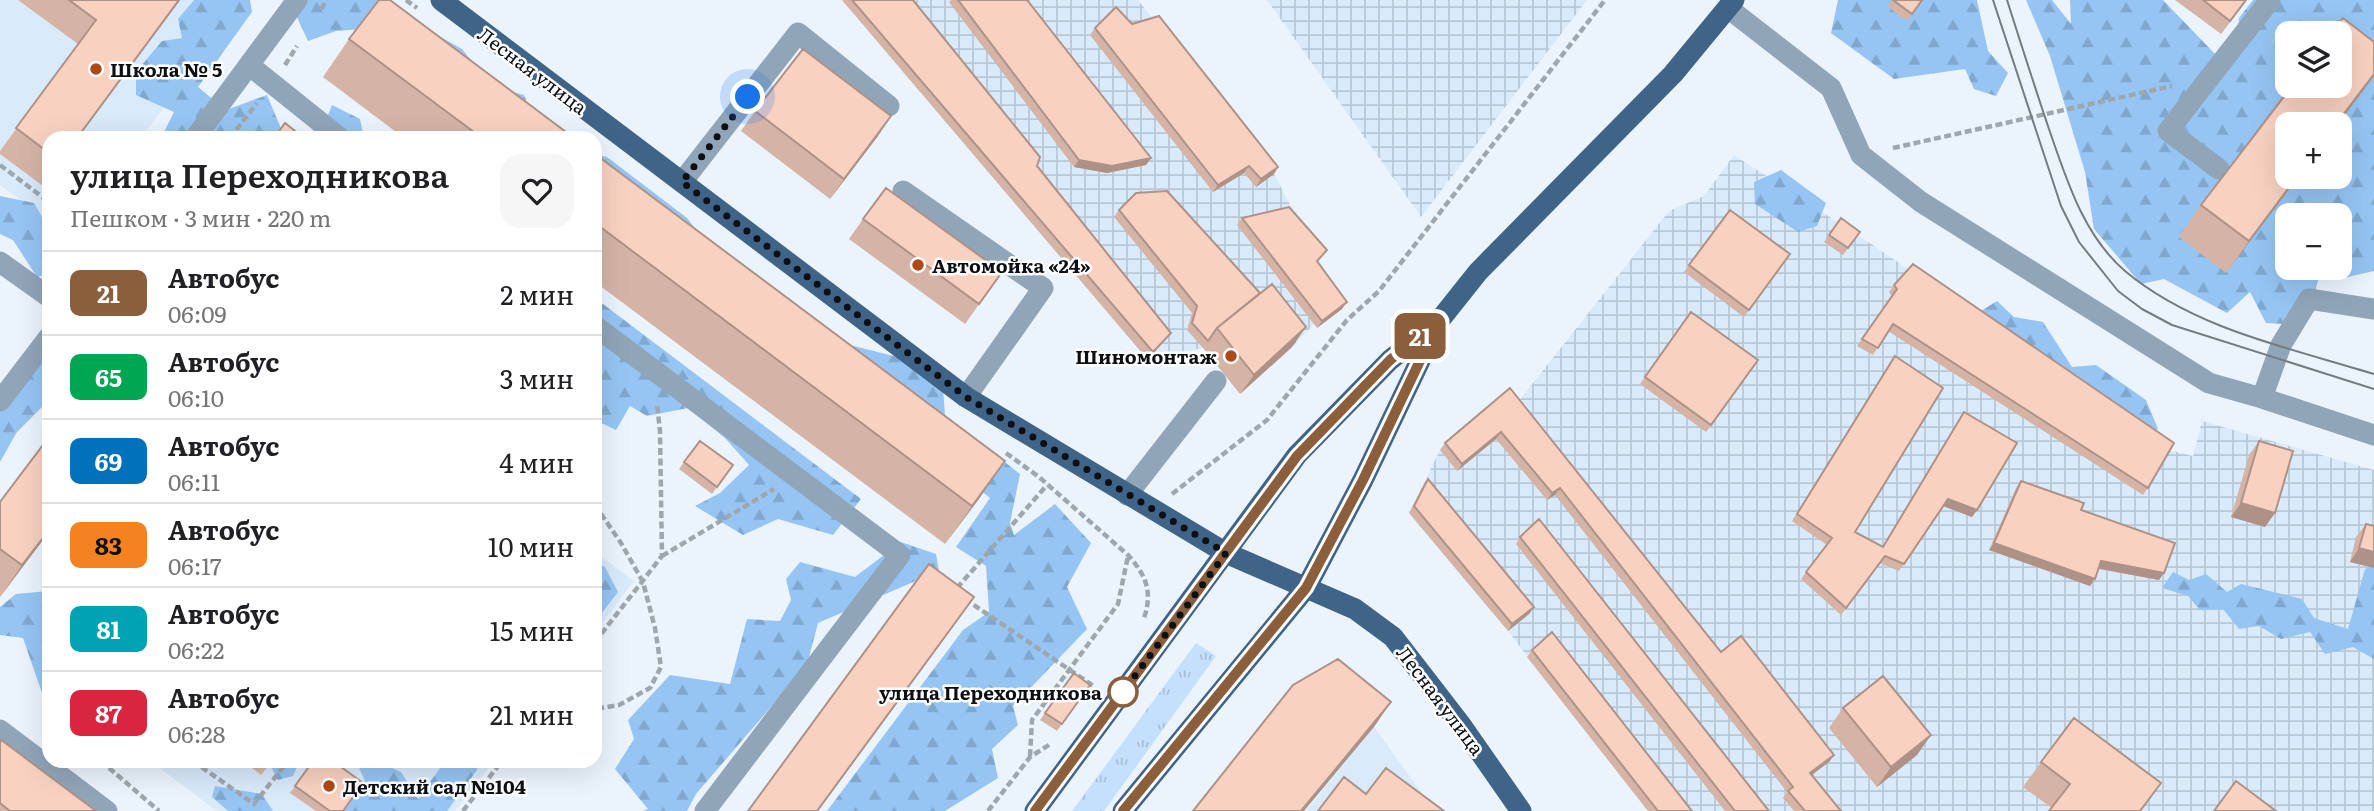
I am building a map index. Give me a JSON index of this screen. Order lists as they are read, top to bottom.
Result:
{
  "streets": {
    "main road": ["Лесная улица"]
  },
  "places": [
    "Школа № 5",
    "Автомойка «24»",
    "Шиномонтаж",
    "улица Переходникова",
    "Детский сад №104"
  ],
  "lines": ["bus line 21"],
  "page": {
    "on_map": "21",
    "map_buttons": ["+", "−"],
    "heading": ["улица Переходникова", "Пешком · 3 мин · 220 m"],
    "list": [
      {
        "mark": "21",
        "name": "Автобус",
        "note": "06:09",
        "value": "2 мин"
      },
      {
        "mark": "65",
        "name": "Автобус",
        "note": "06:10",
        "value": "3 мин"
      },
      {
        "mark": "69",
        "name": "Автобус",
        "note": "06:11",
        "value": "4 мин"
      },
      {
        "mark": "83",
        "name": "Автобус",
        "note": "06:17",
        "value": "10 мин"
      },
      {
        "mark": "81",
        "name": "Автобус",
        "note": "06:22",
        "value": "15 мин"
      },
      {
        "mark": "87",
        "name": "Автобус",
        "note": "06:28",
        "value": "21 мин"
      }
    ]
  }
}
